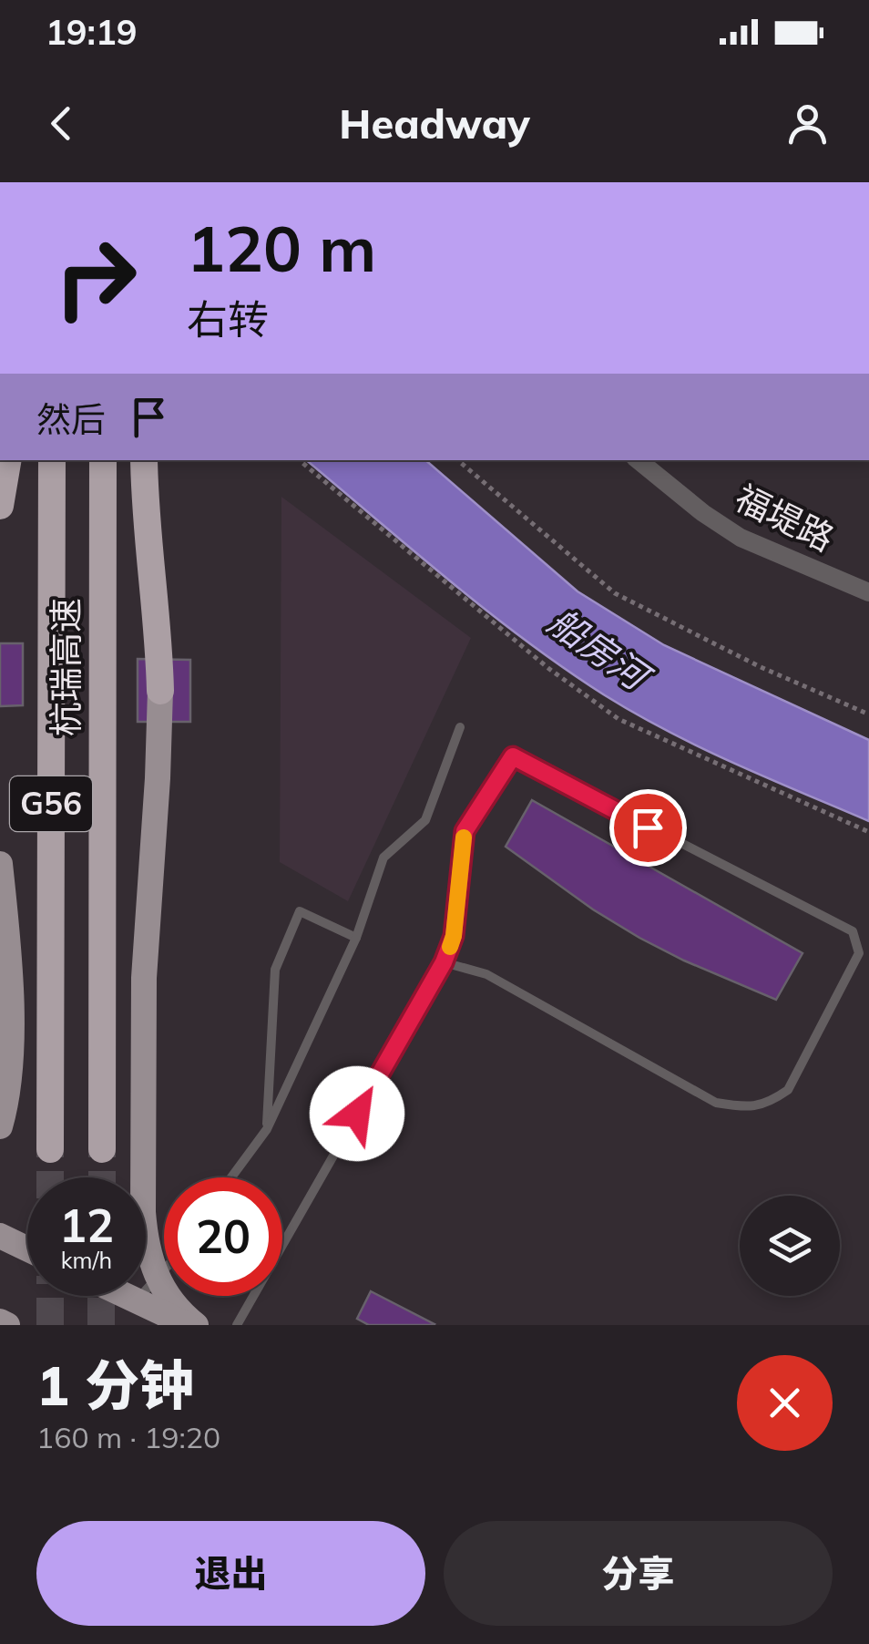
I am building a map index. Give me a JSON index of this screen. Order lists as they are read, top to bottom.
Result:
{
  "streets": {
    "highway": ["杭瑞高速", "G56"],
    "street": ["福堤路"]
  },
  "water": ["船房河"],
  "page": {
    "status": "19:19",
    "header": "Headway",
    "turn": ["120 m", "右转"],
    "then": "然后",
    "speed": "12 km/h",
    "limit": "20",
    "heading": ["1 分钟", "160 m · 19:20"],
    "buttons": ["退出", "分享"]
  }
}
